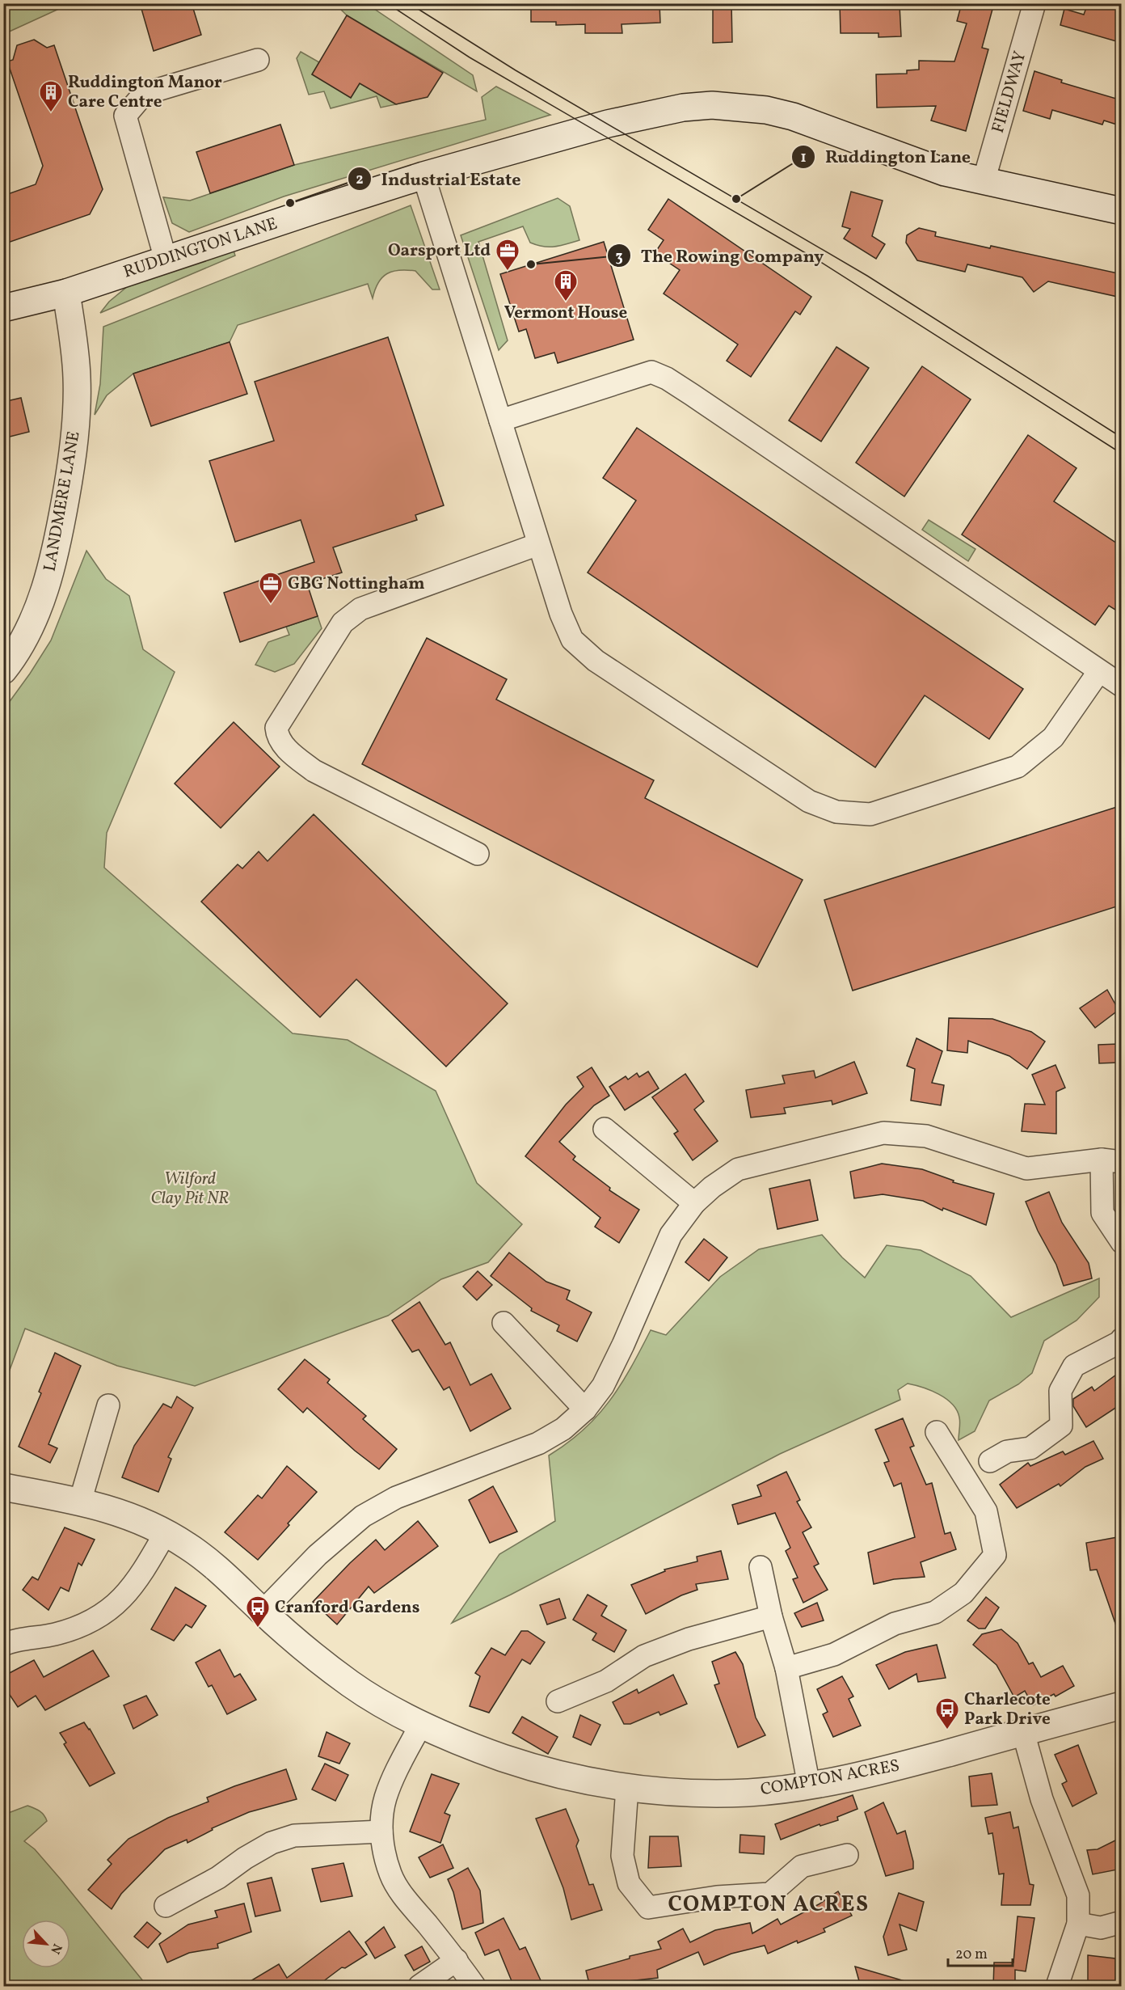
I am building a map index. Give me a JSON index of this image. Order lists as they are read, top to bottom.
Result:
{
  "streets": {
    "street": [
      "FIELDWAY",
      "RUDDINGTON LANE",
      "LANDMERE LANE",
      "COMPTON ACRES"
    ]
  },
  "crossings": [
    ["FIELDWAY", "RUDDINGTON LANE"],
    ["RUDDINGTON LANE", "LANDMERE LANE"]
  ],
  "districts": ["COMPTON ACRES"],
  "parks": ["Wilford Clay Pit NR"],
  "places": {
    "building": ["Ruddington Manor Care Centre", "Vermont House"],
    "other": ["Ruddington Lane", "Industrial Estate", "The Rowing Company"],
    "office": ["Oarsport Ltd", "GBG Nottingham"],
    "bus stop": ["Cranford Gardens", "Charlecote Park Drive"]
  },
  "scale_bar": "20 m",
  "north": "bottom right"
}
